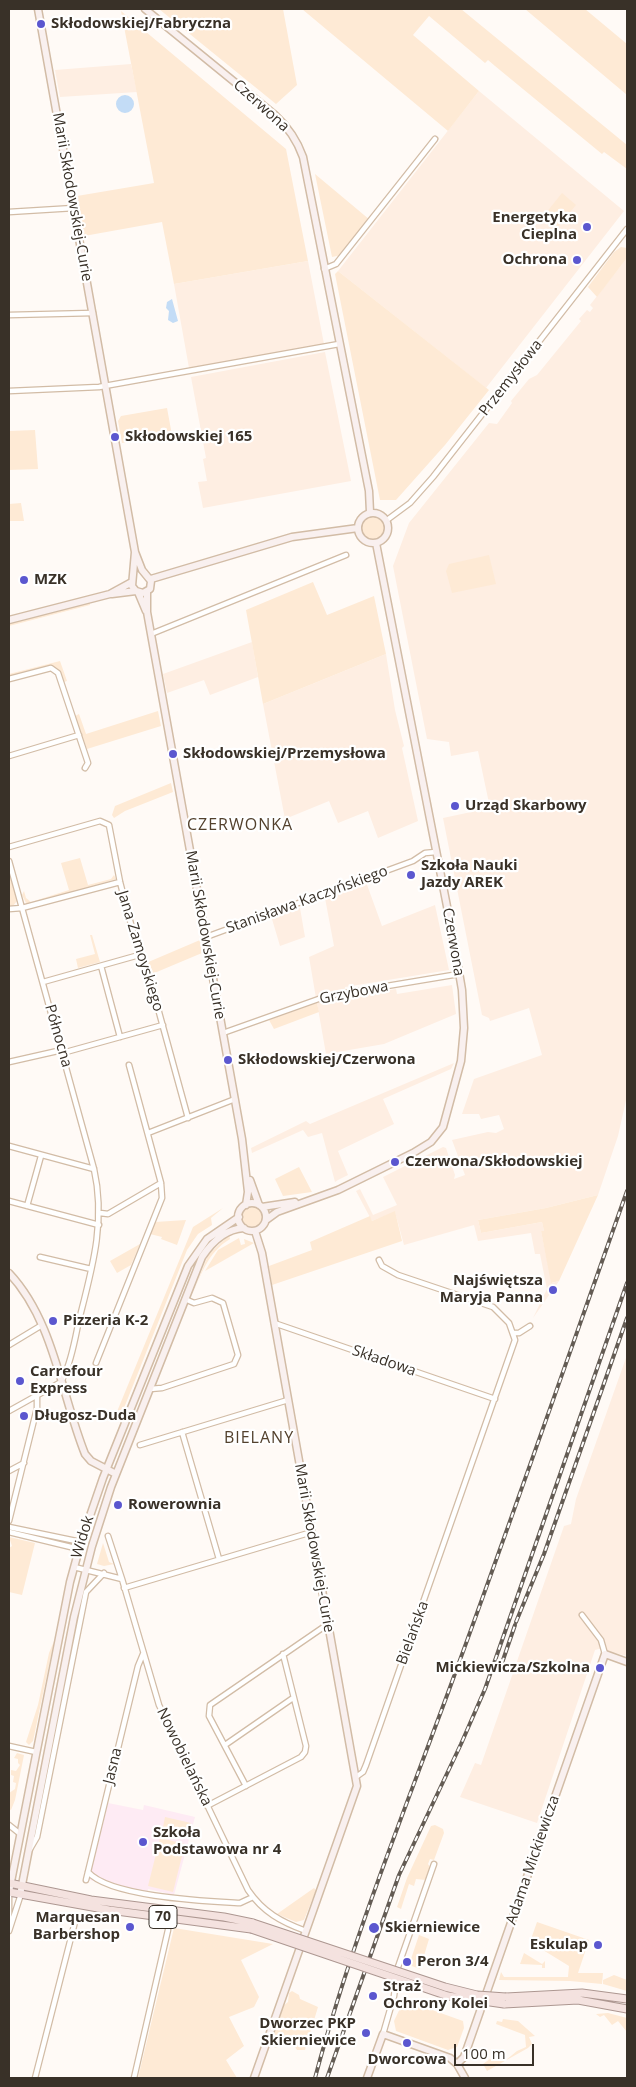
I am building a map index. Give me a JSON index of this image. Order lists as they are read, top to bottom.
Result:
{
  "streets": {
    "main road": ["70"],
    "street": [
      "Czerwona",
      "Marii Skłodowskiej-Curie",
      "Przemysłowa",
      "Stanisława Kaczyńskiego",
      "Jana Zamoyskiego",
      "Grzybowa",
      "Północna",
      "Składowa",
      "Widok",
      "Bielańska",
      "Nowobielańska",
      "Jasna",
      "Adama Mickiewicza"
    ]
  },
  "crossings": [
    ["Czerwona", "Marii Skłodowskiej-Curie"],
    ["Czerwona", "Przemysłowa"],
    ["Czerwona", "Stanisława Kaczyńskiego"],
    ["Czerwona", "Grzybowa"],
    ["Czerwona", "Widok"],
    ["Marii Skłodowskiej-Curie", "Stanisława Kaczyńskiego"],
    ["Marii Skłodowskiej-Curie", "Grzybowa"],
    ["Marii Skłodowskiej-Curie", "Składowa"],
    ["Marii Skłodowskiej-Curie", "Widok"],
    ["Marii Skłodowskiej-Curie", "Bielańska"],
    ["Składowa", "Bielańska"],
    ["Widok", "70"],
    ["Bielańska", "Nowobielańska"],
    ["Nowobielańska", "Jasna"]
  ],
  "districts": ["CZERWONKA", "BIELANY"],
  "places": [
    "Skłodowskiej/Fabryczna",
    "Energetyka Cieplna",
    "Ochrona",
    "Skłodowskiej 165",
    "MZK",
    "Skłodowskiej/Przemysłowa",
    "Urząd Skarbowy",
    "Szkoła Nauki Jazdy AREK",
    "Skłodowskiej/Czerwona",
    "Czerwona/Skłodowskiej",
    "Najświętsza Maryja Panna",
    "Pizzeria K-2",
    "Carrefour Express",
    "Długosz-Duda",
    "Rowerownia",
    "Mickiewicza/Szkolna",
    "Szkoła Podstawowa nr 4",
    "Marquesan Barbershop",
    "Skierniewice",
    "Eskulap",
    "Peron 3/4",
    "Straż Ochrony Kolei",
    "Dworzec PKP Skierniewice",
    "Dworcowa"
  ],
  "scale_bar": "100 m"
}
